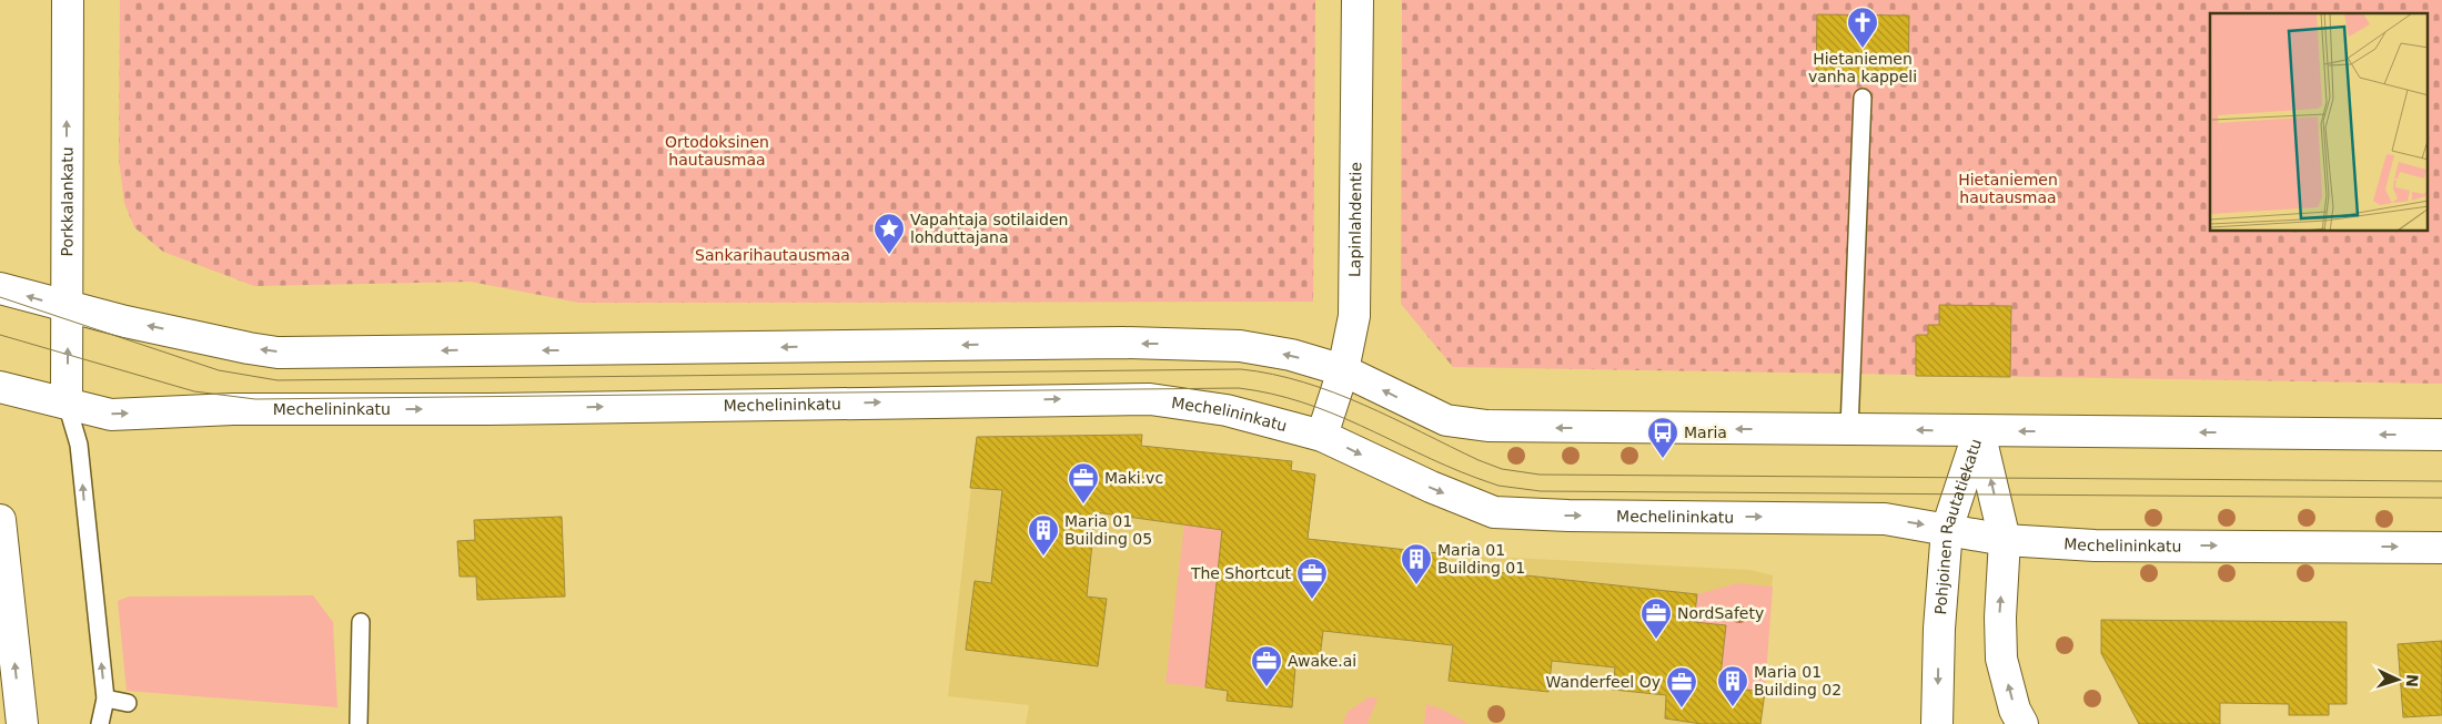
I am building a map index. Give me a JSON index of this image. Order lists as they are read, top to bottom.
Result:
{
  "streets": {
    "main road": [
      "Porkkalankatu",
      "Lapinlahdentie",
      "Mechelininkatu",
      "Pohjoinen Rautatiekatu"
    ]
  },
  "crossings": [
    ["Porkkalankatu", "Mechelininkatu"],
    ["Lapinlahdentie", "Mechelininkatu"],
    ["Mechelininkatu", "Pohjoinen Rautatiekatu"]
  ],
  "one_way": ["Porkkalankatu"],
  "parks": ["Ortodoksinen hautausmaa", "Hietaniemen hautausmaa", "Sankarihautausmaa"],
  "places": {
    "church": ["Hietaniemen vanha kappeli"],
    "place": ["Vapahtaja sotilaiden lohduttajana"],
    "bus stop": ["Maria"],
    "office": [
      "Maki.vc",
      "The Shortcut",
      "NordSafety",
      "Awake.ai",
      "Wanderfeel Oy"
    ],
    "building": ["Maria 01 Building 05", "Maria 01 Building 01", "Maria 01 Building 02"]
  },
  "north": "right"
}
